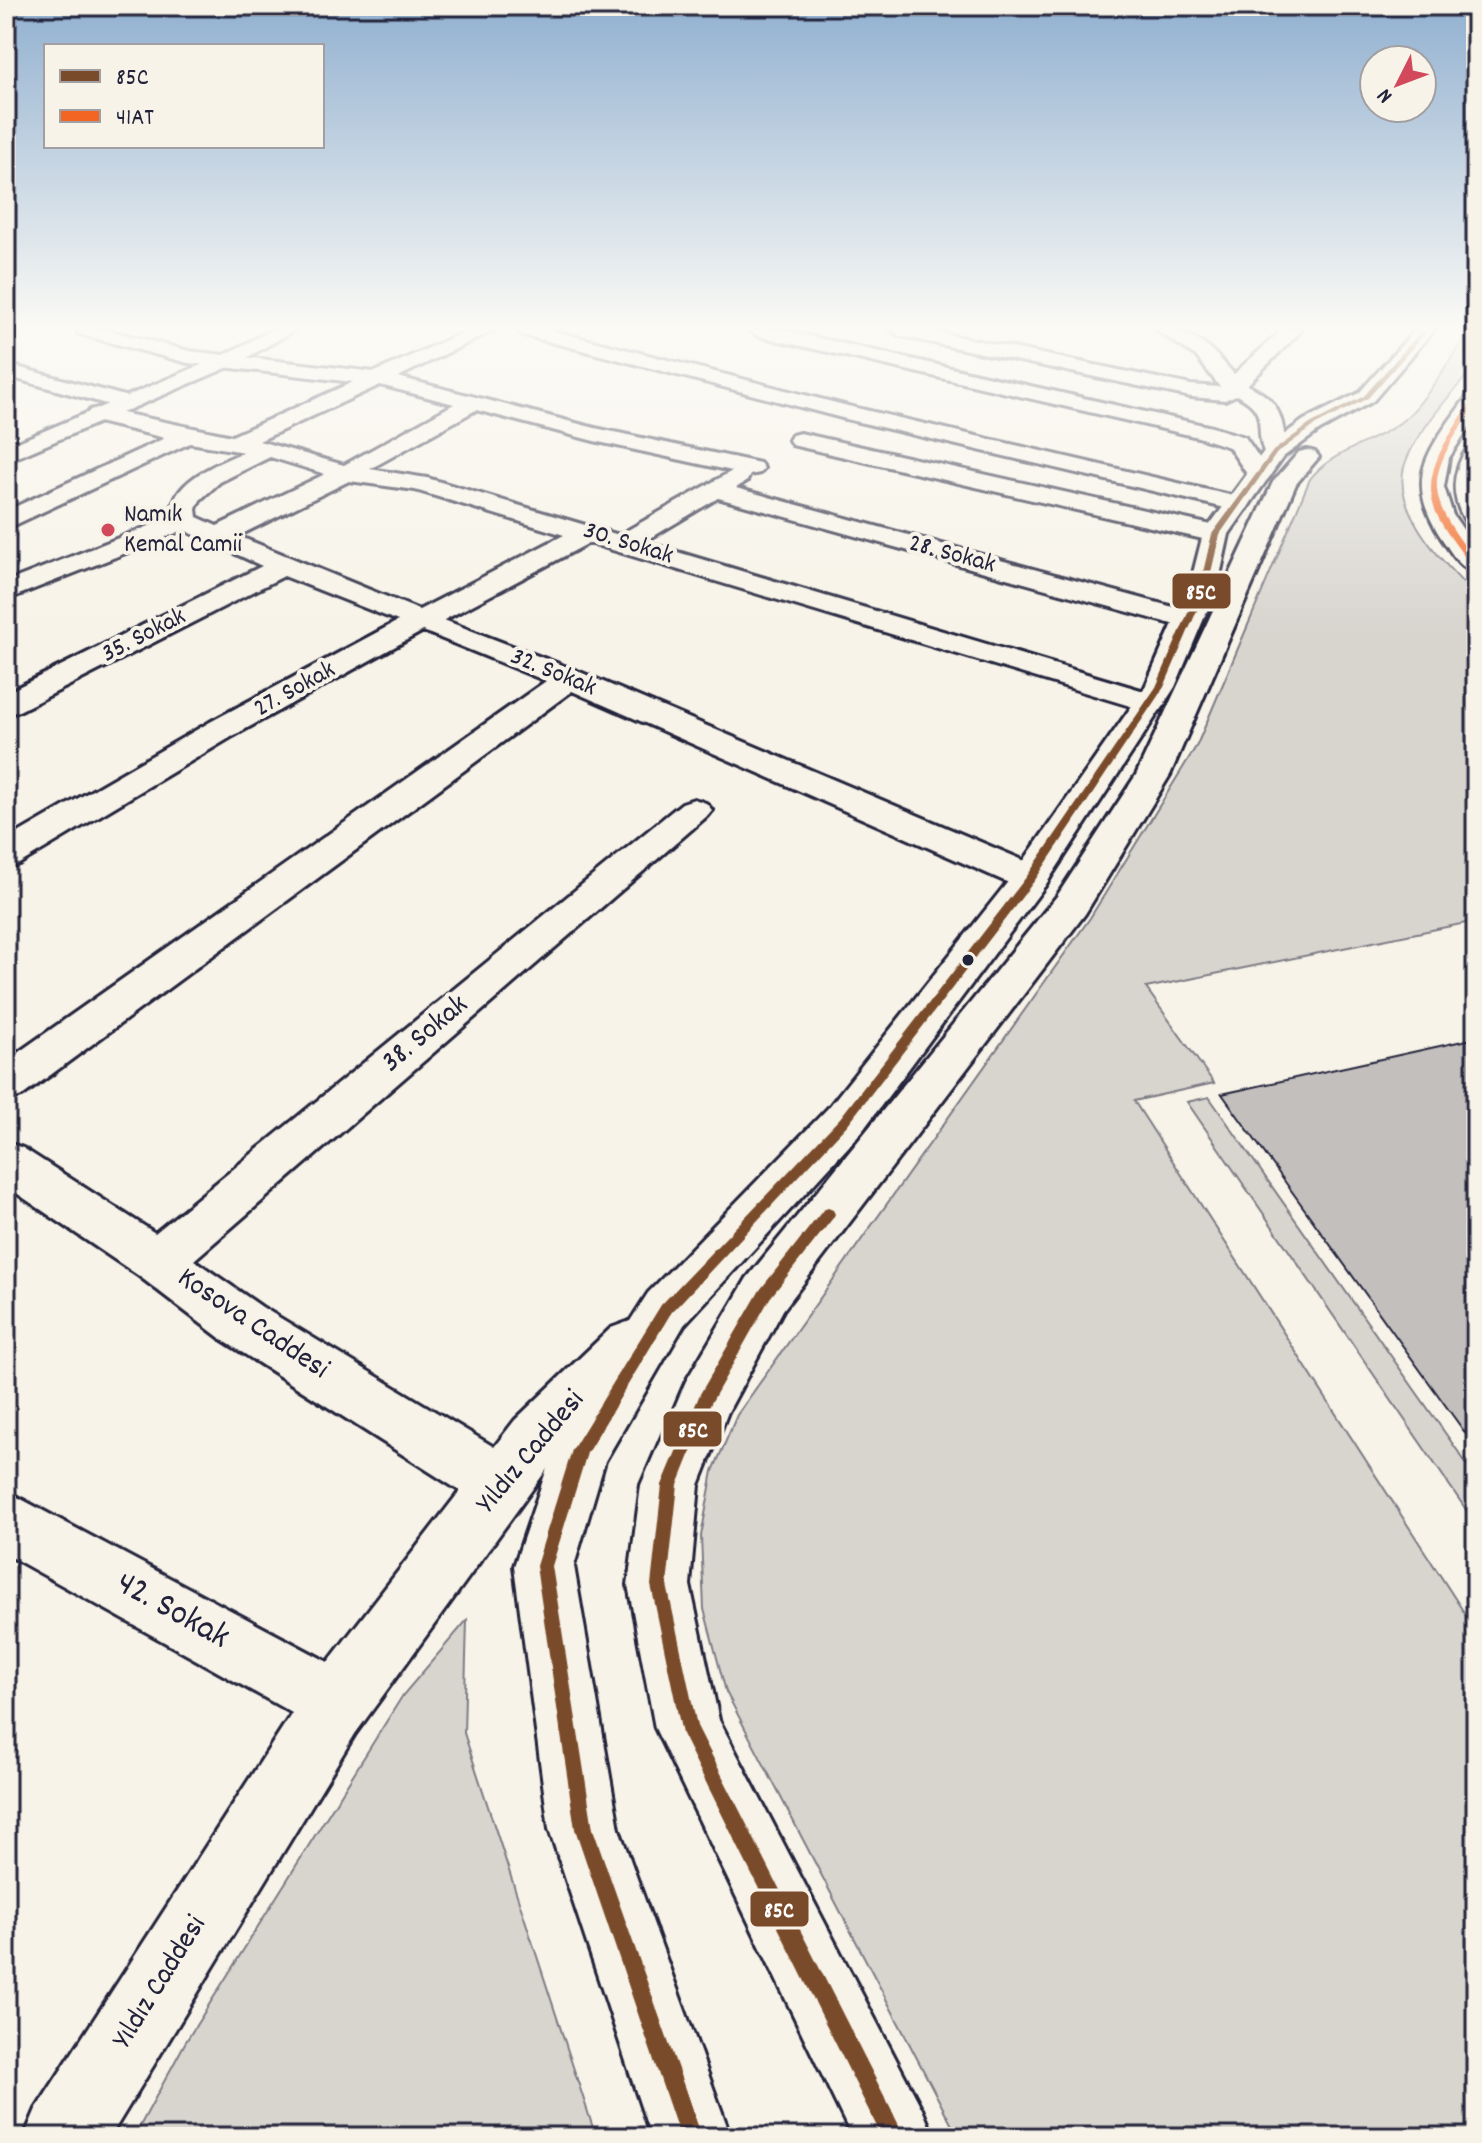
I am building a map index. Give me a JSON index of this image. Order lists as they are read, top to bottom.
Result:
{
  "streets": {
    "street": [
      "30. Sokak",
      "28. Sokak",
      "35. Sokak",
      "32. Sokak",
      "27. Sokak",
      "38. Sokak",
      "Kosova Caddesi",
      "Yıldız Caddesi",
      "42. Sokak"
    ]
  },
  "crossings": [
    ["30. Sokak", "27. Sokak"],
    ["30. Sokak", "Yıldız Caddesi"],
    ["28. Sokak", "Yıldız Caddesi"],
    ["35. Sokak", "32. Sokak"],
    ["32. Sokak", "27. Sokak"],
    ["32. Sokak", "Yıldız Caddesi"],
    ["38. Sokak", "Kosova Caddesi"],
    ["Kosova Caddesi", "Yıldız Caddesi"],
    ["Yıldız Caddesi", "42. Sokak"]
  ],
  "places": ["Namık Kemal Camii"],
  "lines": ["transit line 85C", "transit line 41AT"],
  "legend": ["85C", "41AT"],
  "north": "bottom left"
}
